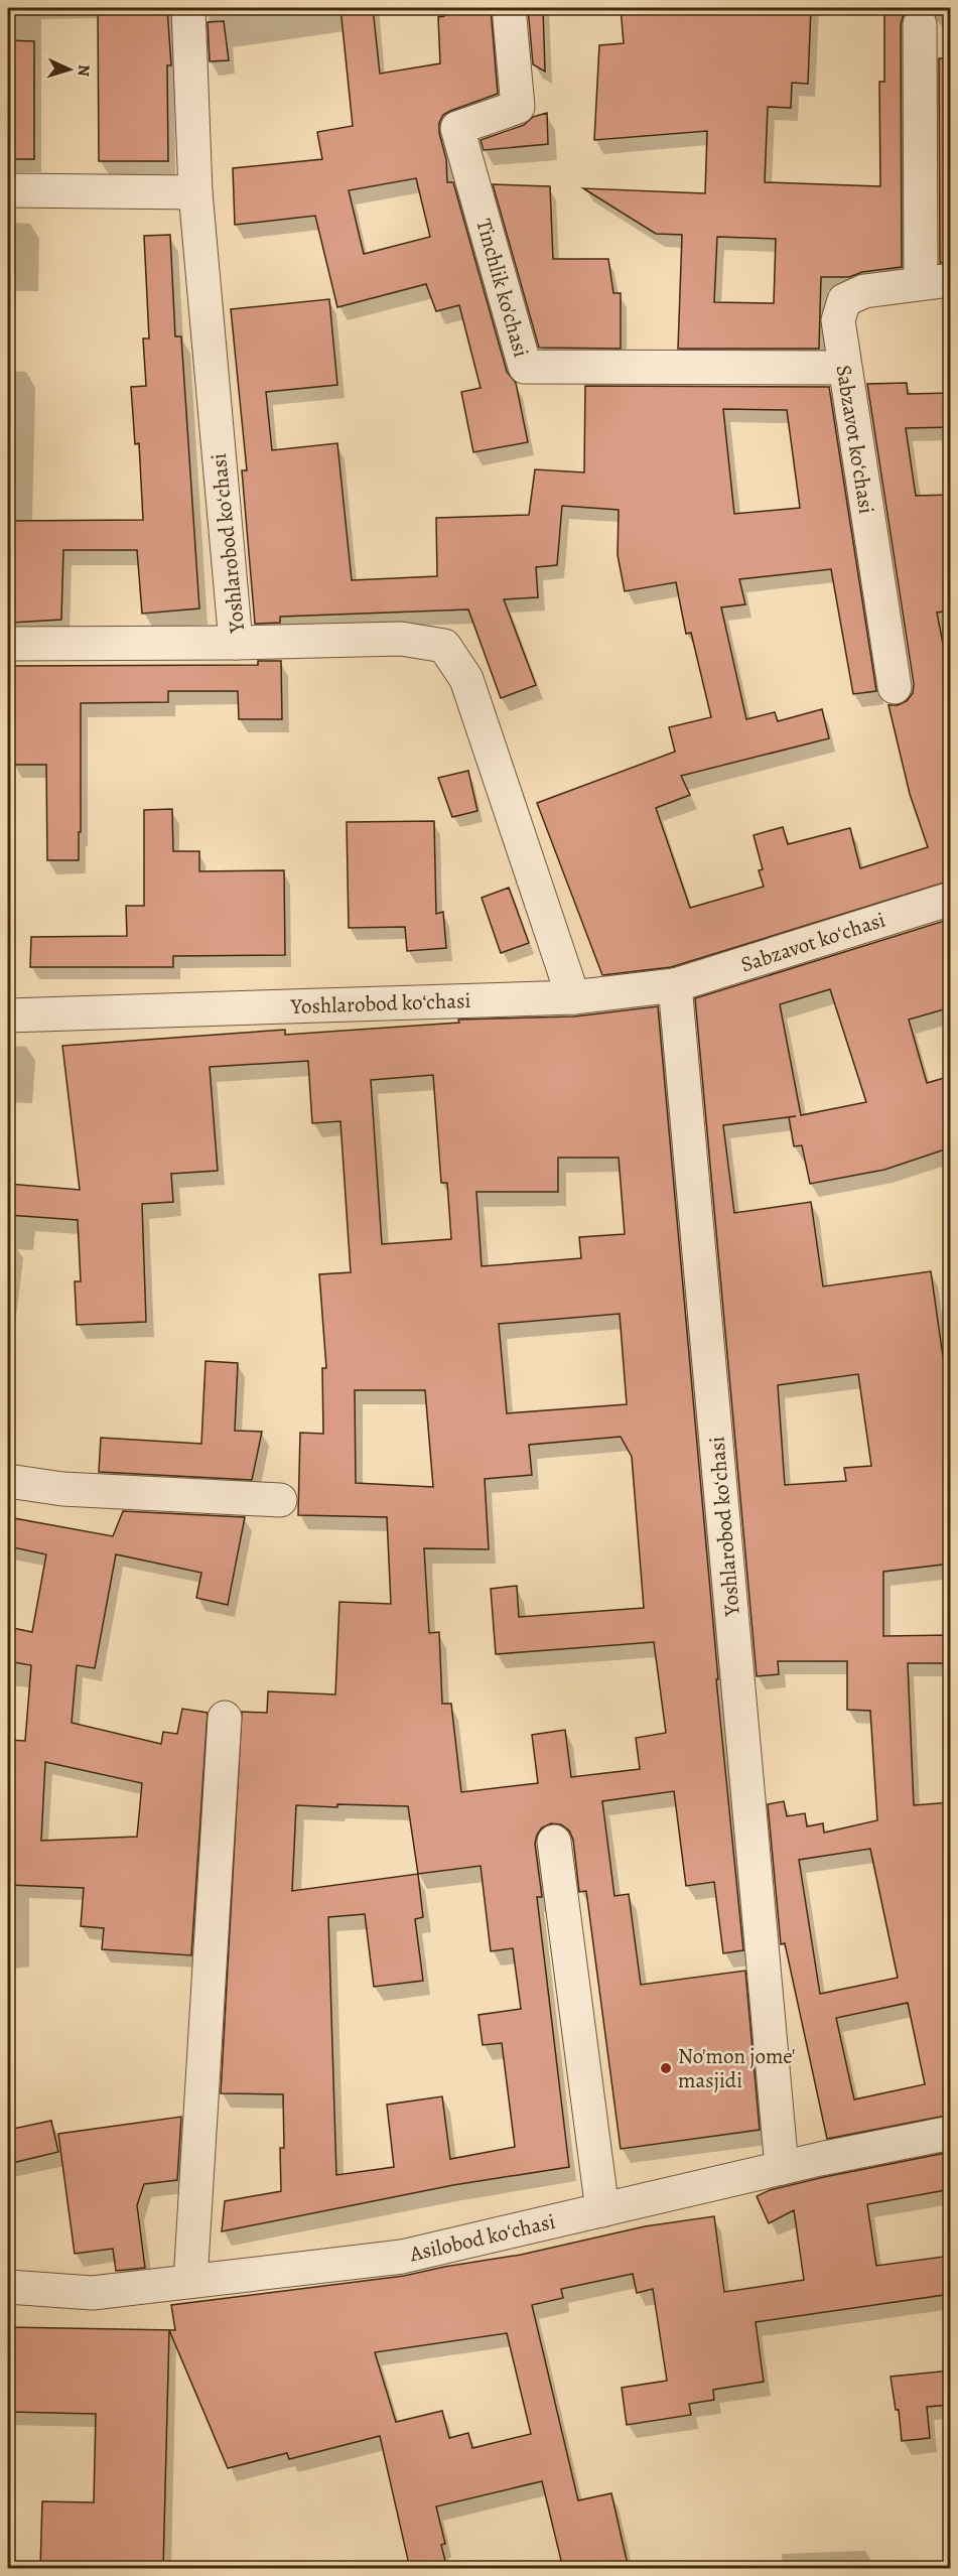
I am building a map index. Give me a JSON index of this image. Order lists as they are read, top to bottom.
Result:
{
  "streets": {
    "street": [
      "Tinchlik ko'chasi",
      "Sabzavot koʻchasi",
      "Yoshlarobod koʻchasi",
      "Asilobod koʻchasi"
    ]
  },
  "crossings": [
    ["Tinchlik ko'chasi", "Sabzavot koʻchasi"],
    ["Sabzavot koʻchasi", "Yoshlarobod koʻchasi"],
    ["Yoshlarobod koʻchasi", "Asilobod koʻchasi"]
  ],
  "places": ["No'mon jome' masjidi"],
  "north": "right"
}
